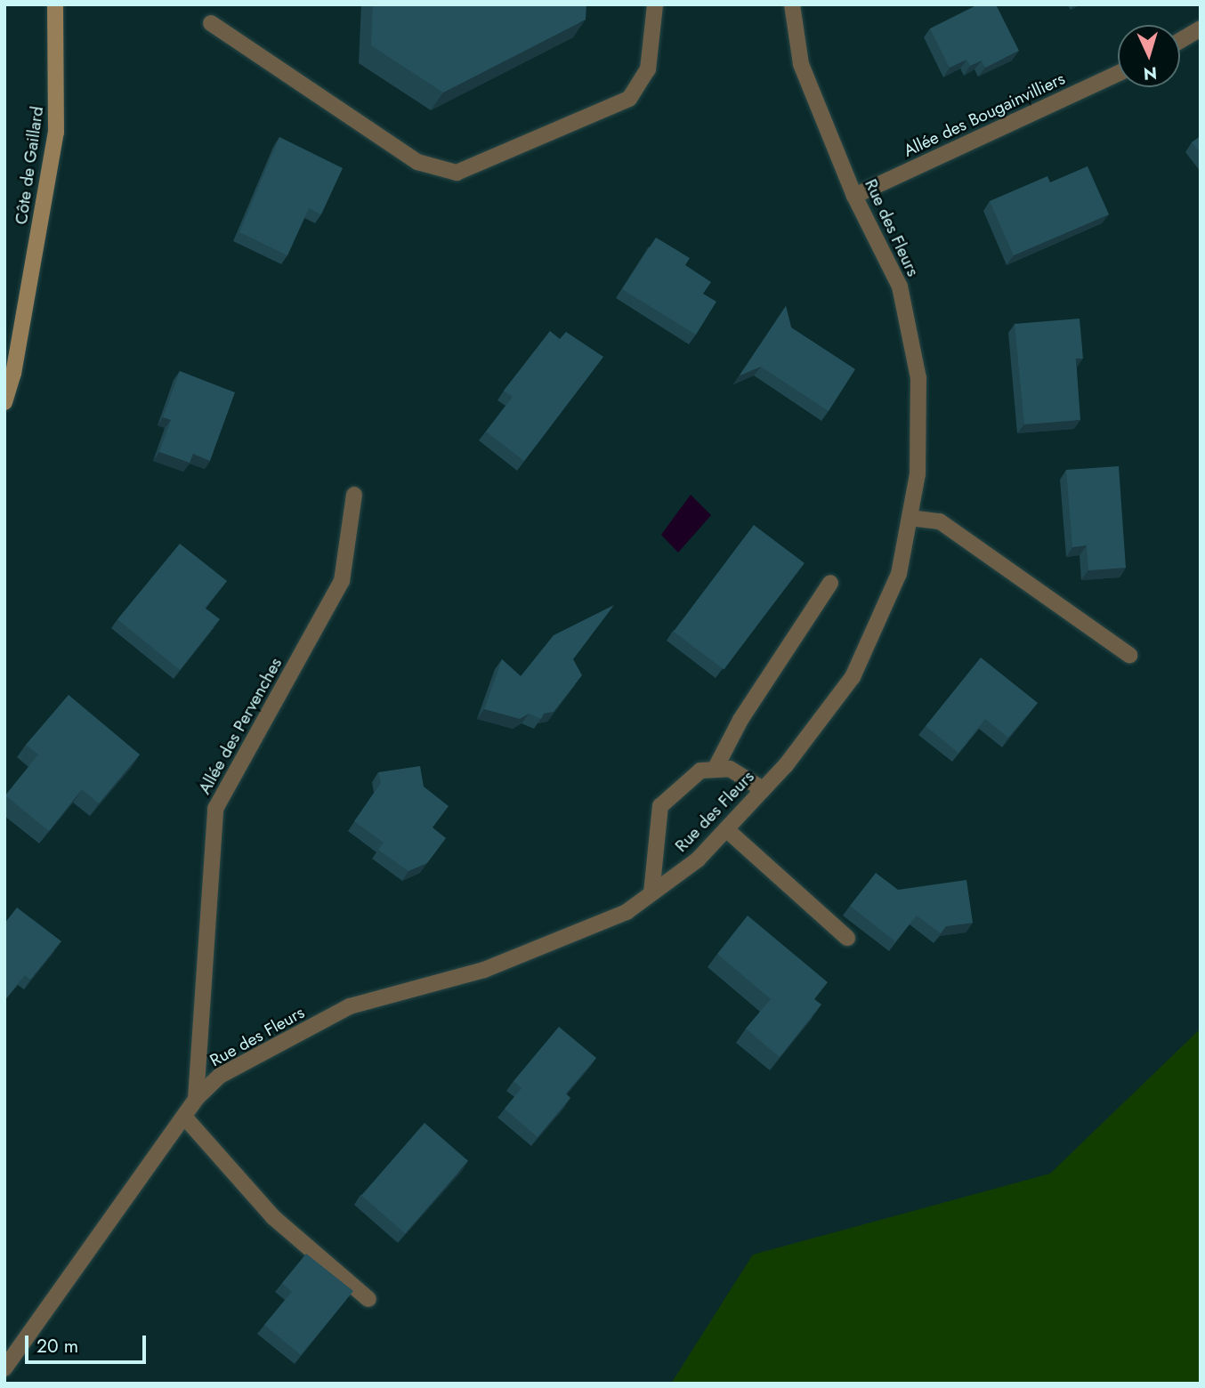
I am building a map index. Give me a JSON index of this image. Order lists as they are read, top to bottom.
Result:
{
  "streets": {
    "street": [
      "Allée des Bougainvilliers",
      "Côte de Gaillard",
      "Rue des Fleurs",
      "Allée des Pervenches"
    ]
  },
  "crossings": [
    ["Allée des Bougainvilliers", "Rue des Fleurs"],
    ["Rue des Fleurs", "Allée des Pervenches"]
  ],
  "scale_bar": "20 m",
  "north": "bottom"
}
